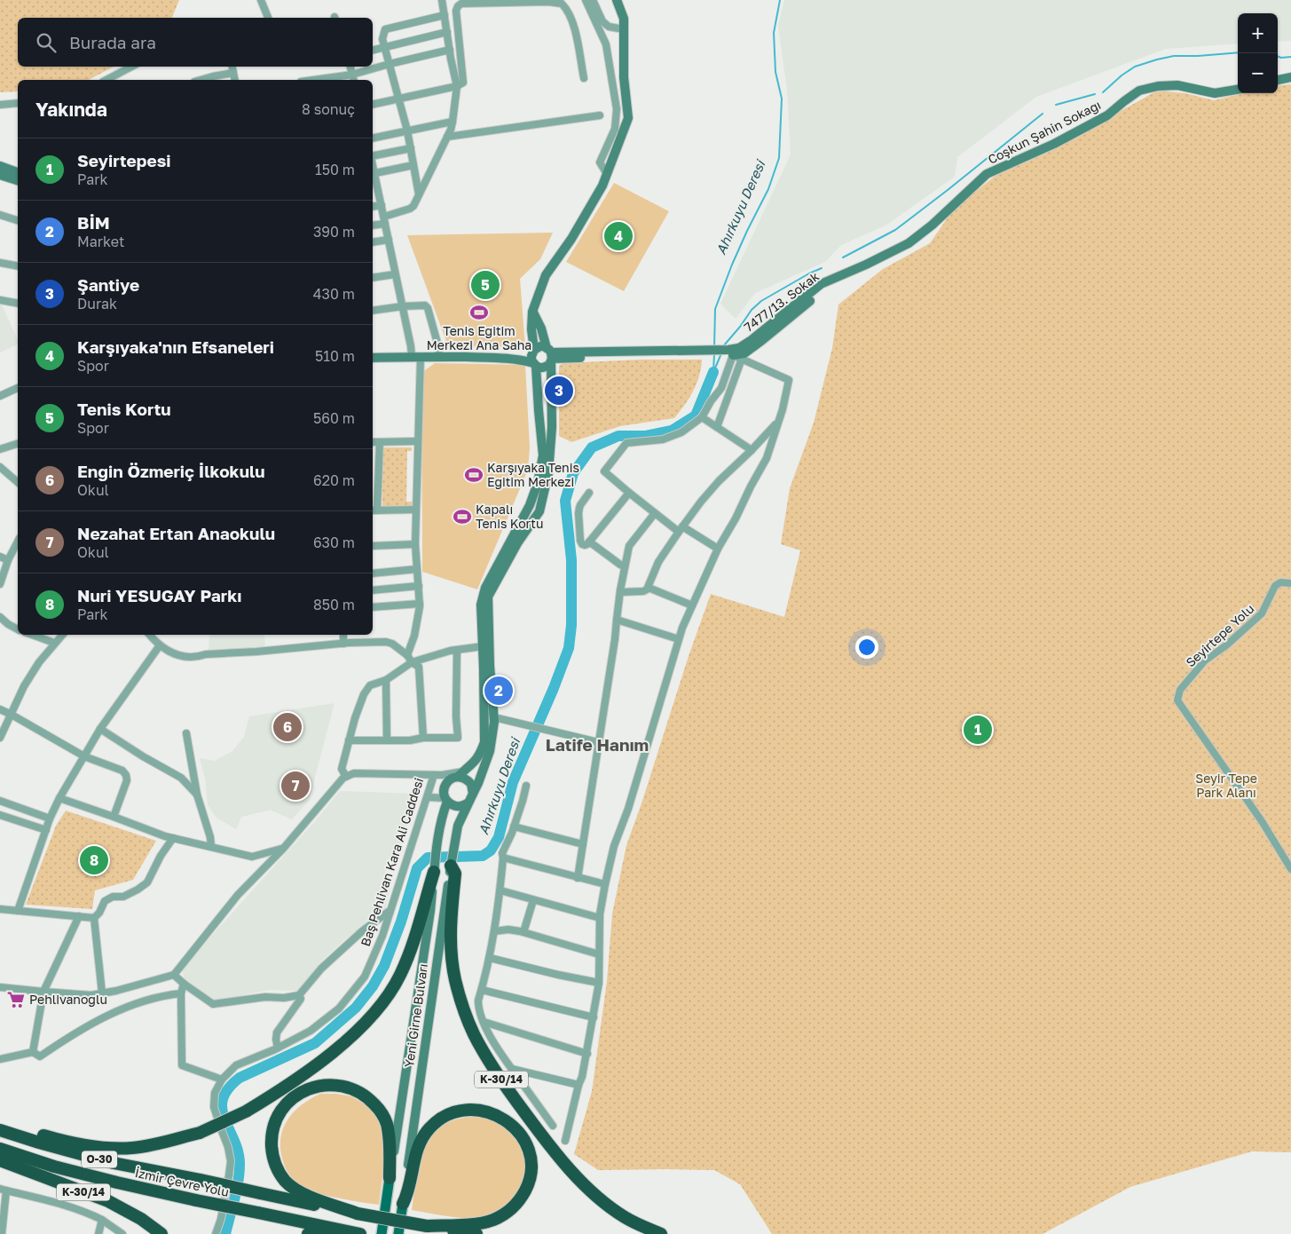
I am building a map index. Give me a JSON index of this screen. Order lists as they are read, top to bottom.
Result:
{
  "streets": {
    "highway": ["K-30/14", "O-30", "İzmir Çevre Yolu"],
    "main road": ["Coşkun Şahin Sokağı", "7477/13. Sokak", "Yeni Girne Bulvarı"],
    "street": ["Seyirtepe Yolu", "Baş Pehlivan Kara Ali Caddesi"]
  },
  "crossings": [
    ["Coşkun Şahin Sokağı", "7477/13. Sokak"],
    ["Baş Pehlivan Kara Ali Caddesi", "Yeni Girne Bulvarı"],
    ["Yeni Girne Bulvarı", "K-30/14"]
  ],
  "districts": ["Latife Hanım"],
  "water": ["Ahırkuyu Deresi"],
  "parks": ["Seyir Tepe Park Alanı"],
  "places": {
    "sports": ["Tenis Eğitim Merkezi Ana Saha", "Karşıyaka Tenis Eğitim Merkezi", "Kapalı Tenis Kortu"],
    "supermarket": ["Pehlivanoğlu"]
  },
  "page": {
    "map_buttons": ["+", "−"],
    "search": "Burada ara",
    "heading": ["Yakında", "8 sonuç"],
    "list": [
      {
        "mark": "1",
        "name": "Seyirtepesi",
        "note": "Park",
        "value": "150 m"
      },
      {
        "mark": "2",
        "name": "BİM",
        "note": "Market",
        "value": "390 m"
      },
      {
        "mark": "3",
        "name": "Şantiye",
        "note": "Durak",
        "value": "430 m"
      },
      {
        "mark": "4",
        "name": "Karşıyaka'nın Efsaneleri",
        "note": "Spor",
        "value": "510 m"
      },
      {
        "mark": "5",
        "name": "Tenis Kortu",
        "note": "Spor",
        "value": "560 m"
      },
      {
        "mark": "6",
        "name": "Engin Özmeriç İlkokulu",
        "note": "Okul",
        "value": "620 m"
      },
      {
        "mark": "7",
        "name": "Nezahat Ertan Anaokulu",
        "note": "Okul",
        "value": "630 m"
      },
      {
        "mark": "8",
        "name": "Nuri YESUGAY Parkı",
        "note": "Park",
        "value": "850 m"
      }
    ],
    "pins": [
      "4",
      "5",
      "3",
      "2",
      "6",
      "1",
      "7",
      "8"
    ]
  }
}
